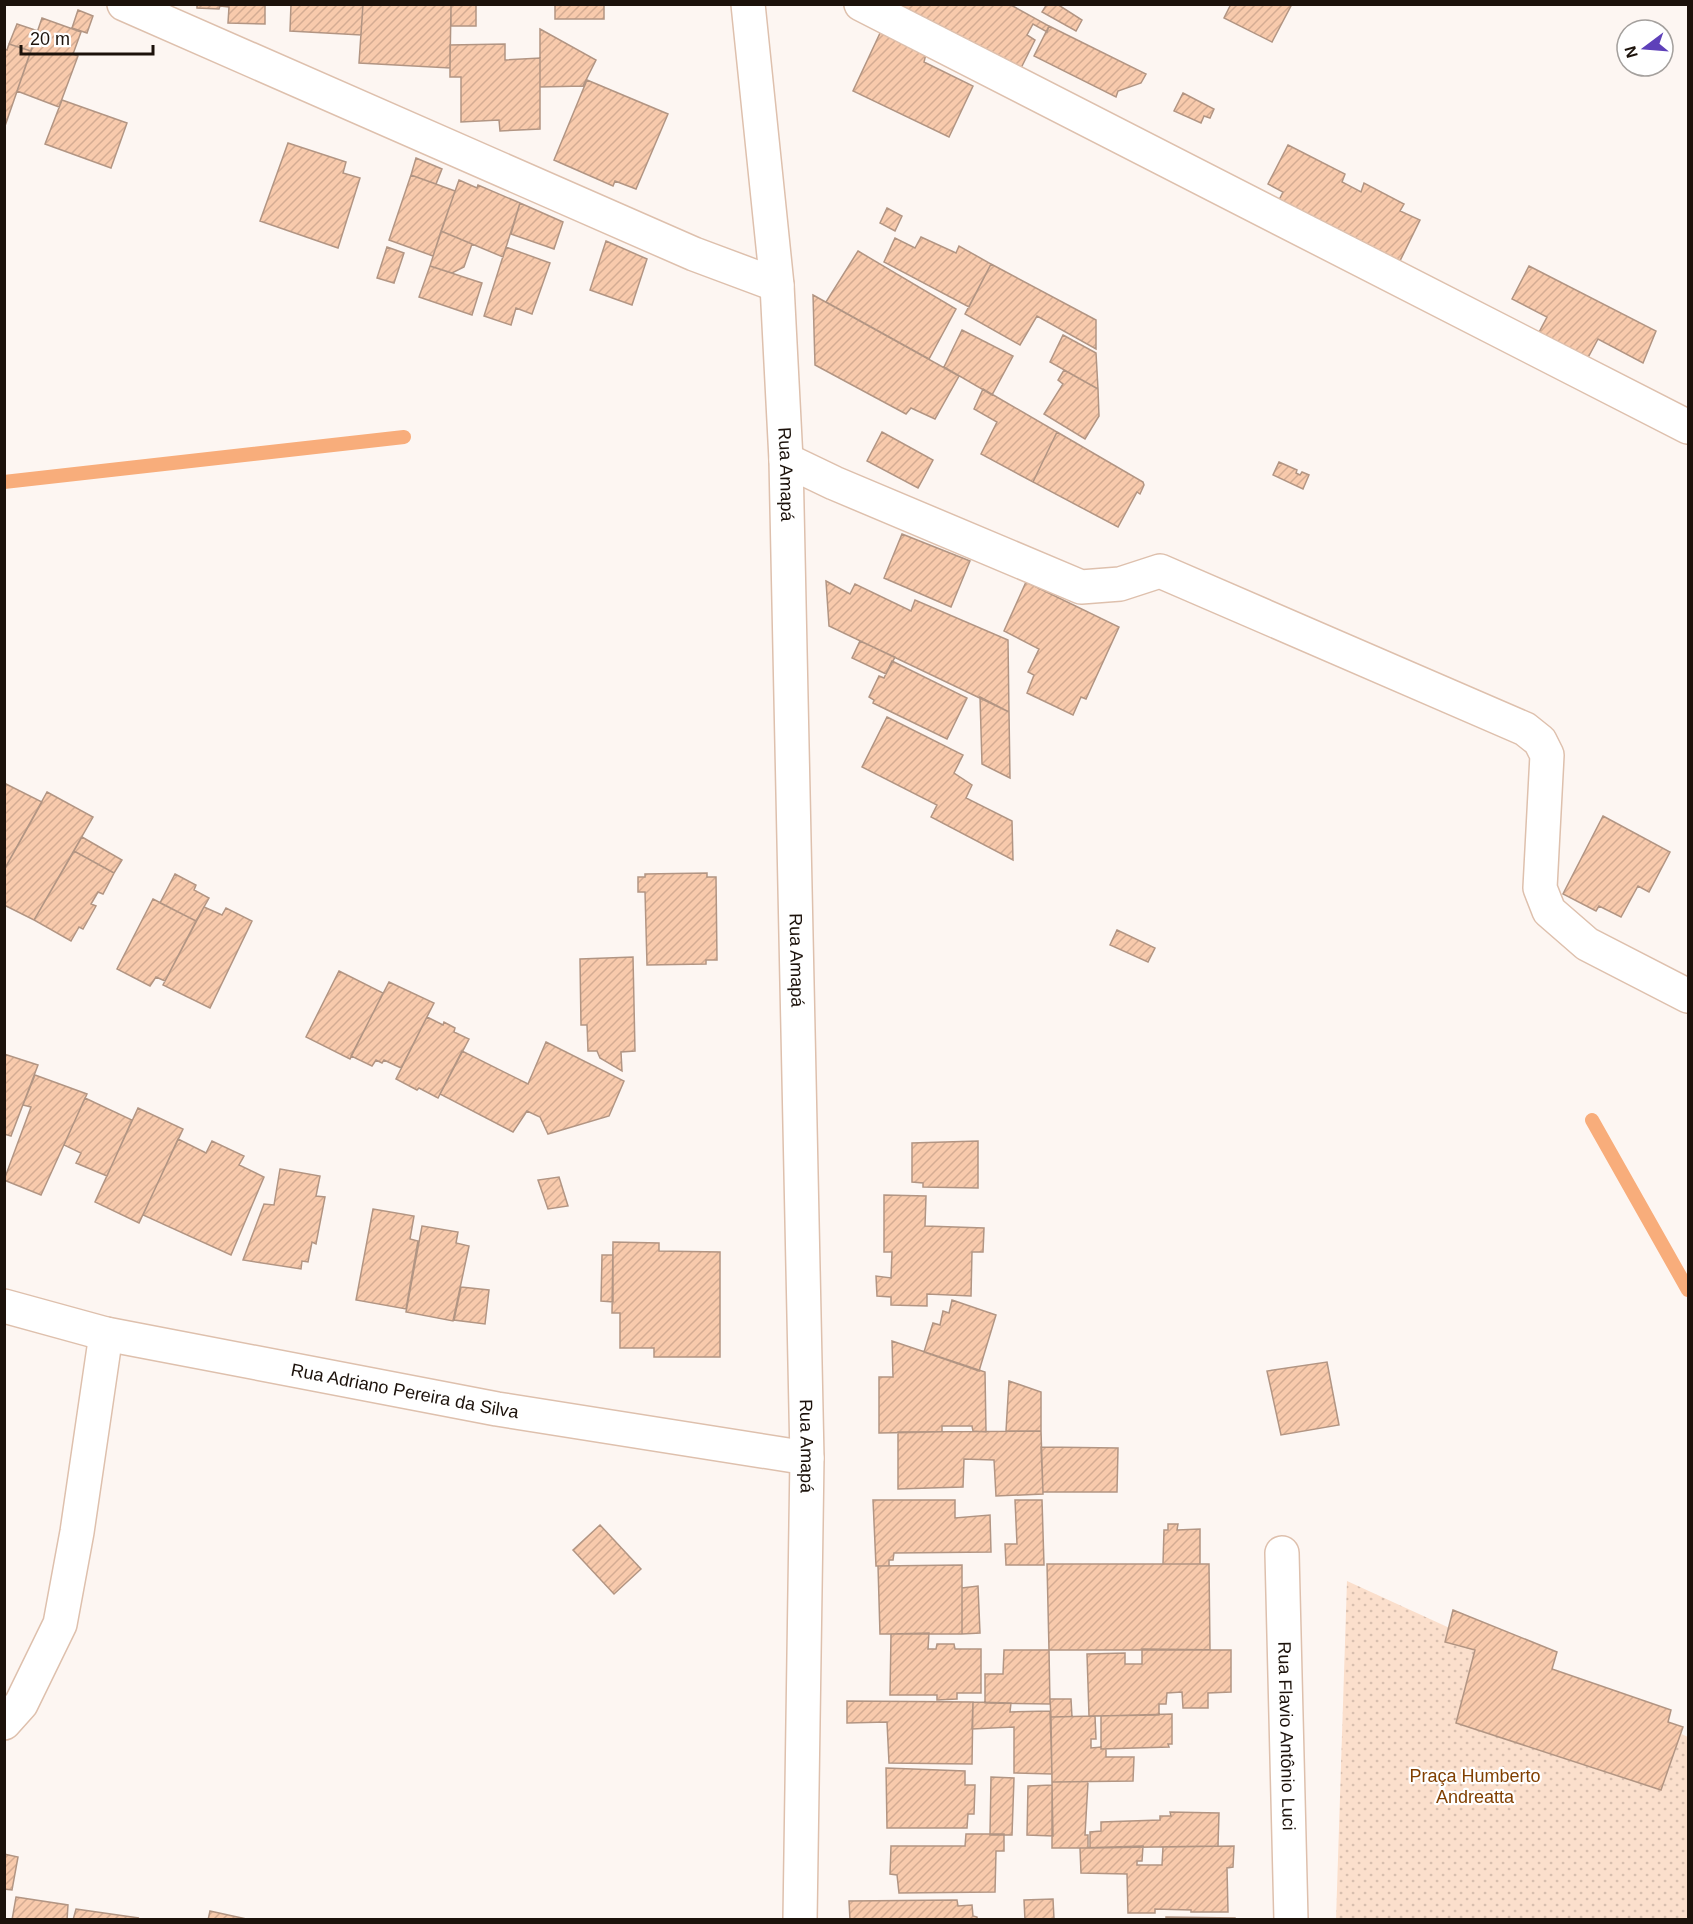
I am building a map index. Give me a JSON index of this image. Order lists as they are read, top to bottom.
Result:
{
  "streets": {
    "street": ["Rua Amapá", "Rua Adriano Pereira da Silva", "Rua Flavio Antônio Luci"]
  },
  "crossings": [
    ["Rua Amapá", "Rua Adriano Pereira da Silva"]
  ],
  "parks": ["Praça Humberto Andreatta"],
  "scale_bar": "20 m",
  "north": "left"
}
